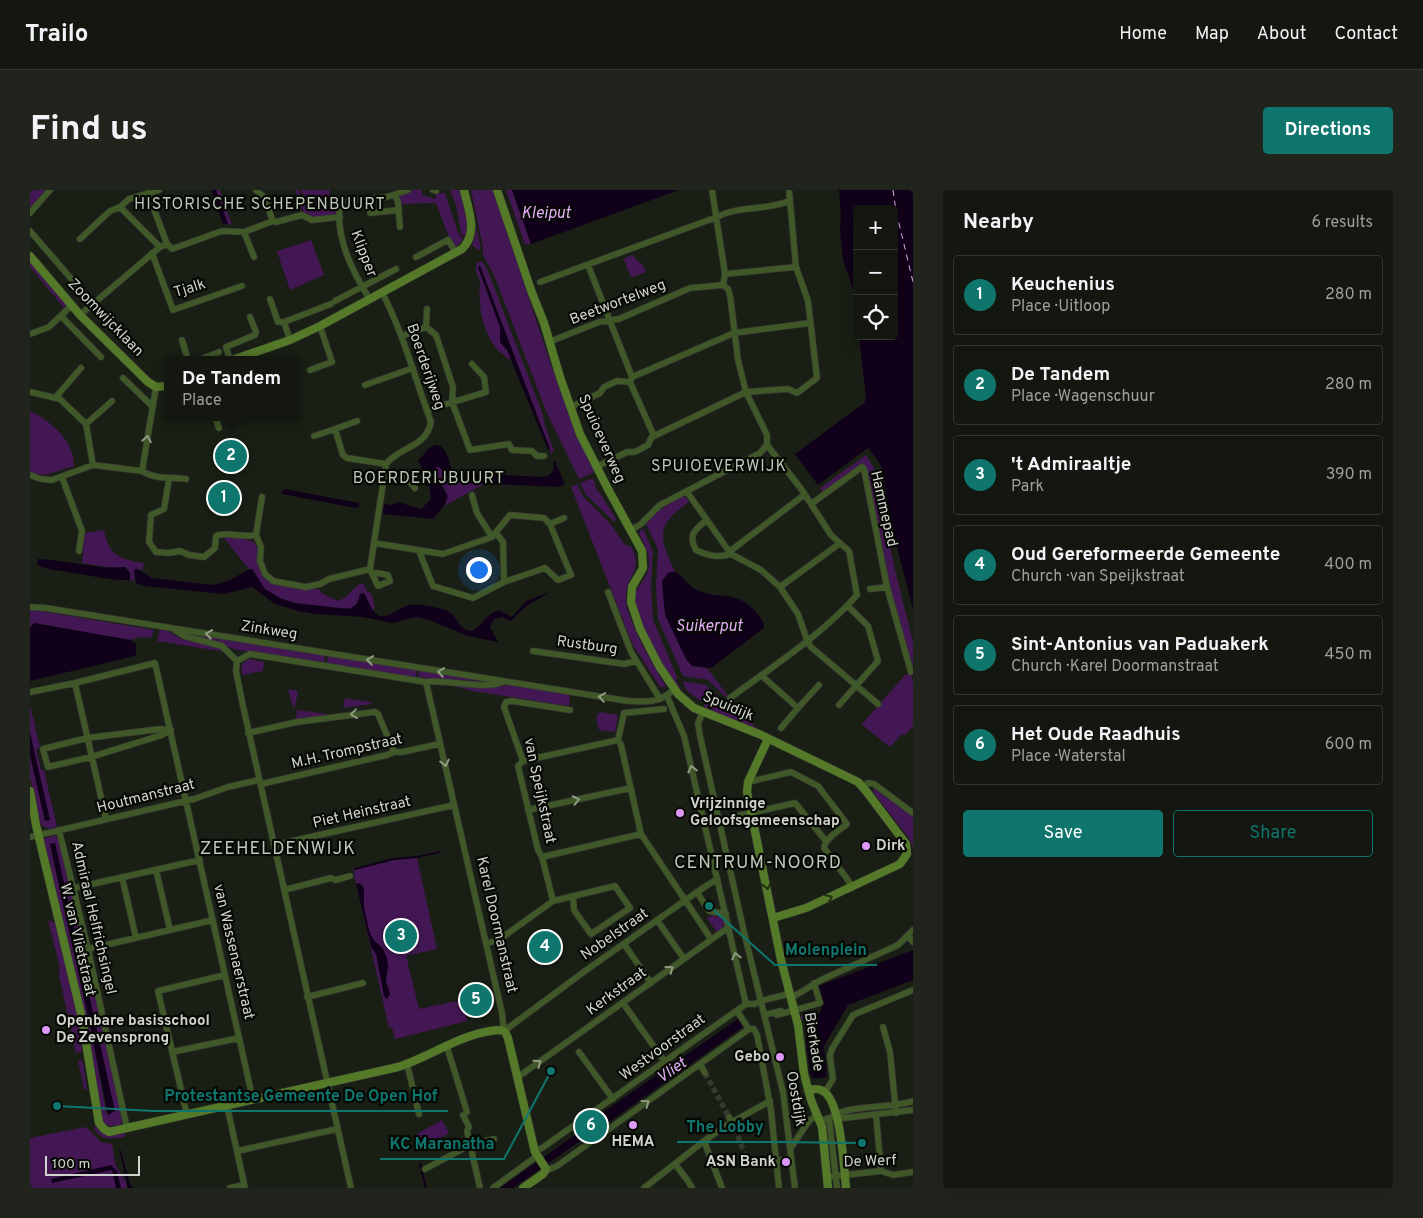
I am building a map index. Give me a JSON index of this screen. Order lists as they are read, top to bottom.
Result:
{
  "streets": {
    "street": [
      "Klipper",
      "Tjalk",
      "Beetwortelweg",
      "Zoomwijcklaan",
      "Boerderijweg",
      "Spuioeverweg",
      "Hammepad",
      "Zinkweg",
      "Rustburg",
      "Spuidijk",
      "M.H. Trompstraat",
      "van Speijkstraat",
      "Houtmanstraat",
      "Piet Heinstraat",
      "Admiraal Helfrichsingel",
      "Karel Doormanstraat",
      "Nobelstraat",
      "W. van Vlietstraat",
      "van Wassenaerstraat",
      "Kerkstraat",
      "Bierkade",
      "Westvoorstraat",
      "Oostdijk",
      "De Werf"
    ]
  },
  "crossings": [
    ["Beetwortelweg", "Spuioeverweg"],
    ["Spuioeverweg", "Spuidijk"],
    ["Zinkweg", "Karel Doormanstraat"],
    ["Spuidijk", "Oostdijk"],
    ["M.H. Trompstraat", "Houtmanstraat"],
    ["M.H. Trompstraat", "Karel Doormanstraat"],
    ["Houtmanstraat", "Admiraal Helfrichsingel"],
    ["Houtmanstraat", "W. van Vlietstraat"],
    ["Houtmanstraat", "van Wassenaerstraat"],
    ["Piet Heinstraat", "Karel Doormanstraat"],
    ["Admiraal Helfrichsingel", "W. van Vlietstraat"],
    ["Karel Doormanstraat", "Nobelstraat"],
    ["Karel Doormanstraat", "Kerkstraat"],
    ["Karel Doormanstraat", "Westvoorstraat"],
    ["Bierkade", "De Werf"]
  ],
  "one_way": ["Kerkstraat"],
  "districts": [
    "HISTORISCHE SCHEPENBUURT",
    "SPUIOEVERWIJK",
    "BOERDERIJBUURT",
    "ZEEHELDENWIJK",
    "CENTRUM-NOORD"
  ],
  "water": ["Kleiput", "Suikerput", "Vliet"],
  "places": [
    "Vrijzinnige Geloofsgemeenschap",
    "Dirk",
    "Molenplein",
    "Openbare basisschool De Zevensprong",
    "Gebo",
    "KC Maranatha",
    "Protestantse Gemeente De Open Hof",
    "HEMA",
    "The Lobby",
    "ASN Bank"
  ],
  "scale_bar": "100 m",
  "page": {
    "header": "Trailo",
    "nav": [
      "Home",
      "Map",
      "About",
      "Contact"
    ],
    "buttons": [
      "Directions",
      ["Save", "Share"]
    ],
    "title": "Find us",
    "heading": ["Nearby", "6 results"],
    "map_buttons": ["+", "−"],
    "list": [
      {
        "mark": "1",
        "name": "Keuchenius",
        "note": "Place · Uitloop",
        "value": "280 m"
      },
      {
        "mark": "2",
        "name": "De Tandem",
        "note": "Place · Wagenschuur",
        "value": "280 m"
      },
      {
        "mark": "3",
        "name": "'t Admiraaltje",
        "note": "Park",
        "value": "390 m"
      },
      {
        "mark": "4",
        "name": "Oud Gereformeerde Gemeente",
        "note": "Church · van Speijkstraat",
        "value": "400 m"
      },
      {
        "mark": "5",
        "name": "Sint-Antonius van Paduakerk",
        "note": "Church · Karel Doormanstraat",
        "value": "450 m"
      },
      {
        "mark": "6",
        "name": "Het Oude Raadhuis",
        "note": "Place · Waterstal",
        "value": "600 m"
      }
    ],
    "popup": ["De Tandem", "Place"],
    "pins": [
      "2",
      "1",
      "3",
      "4",
      "5",
      "6"
    ],
    "scale": "100 m"
  }
}
